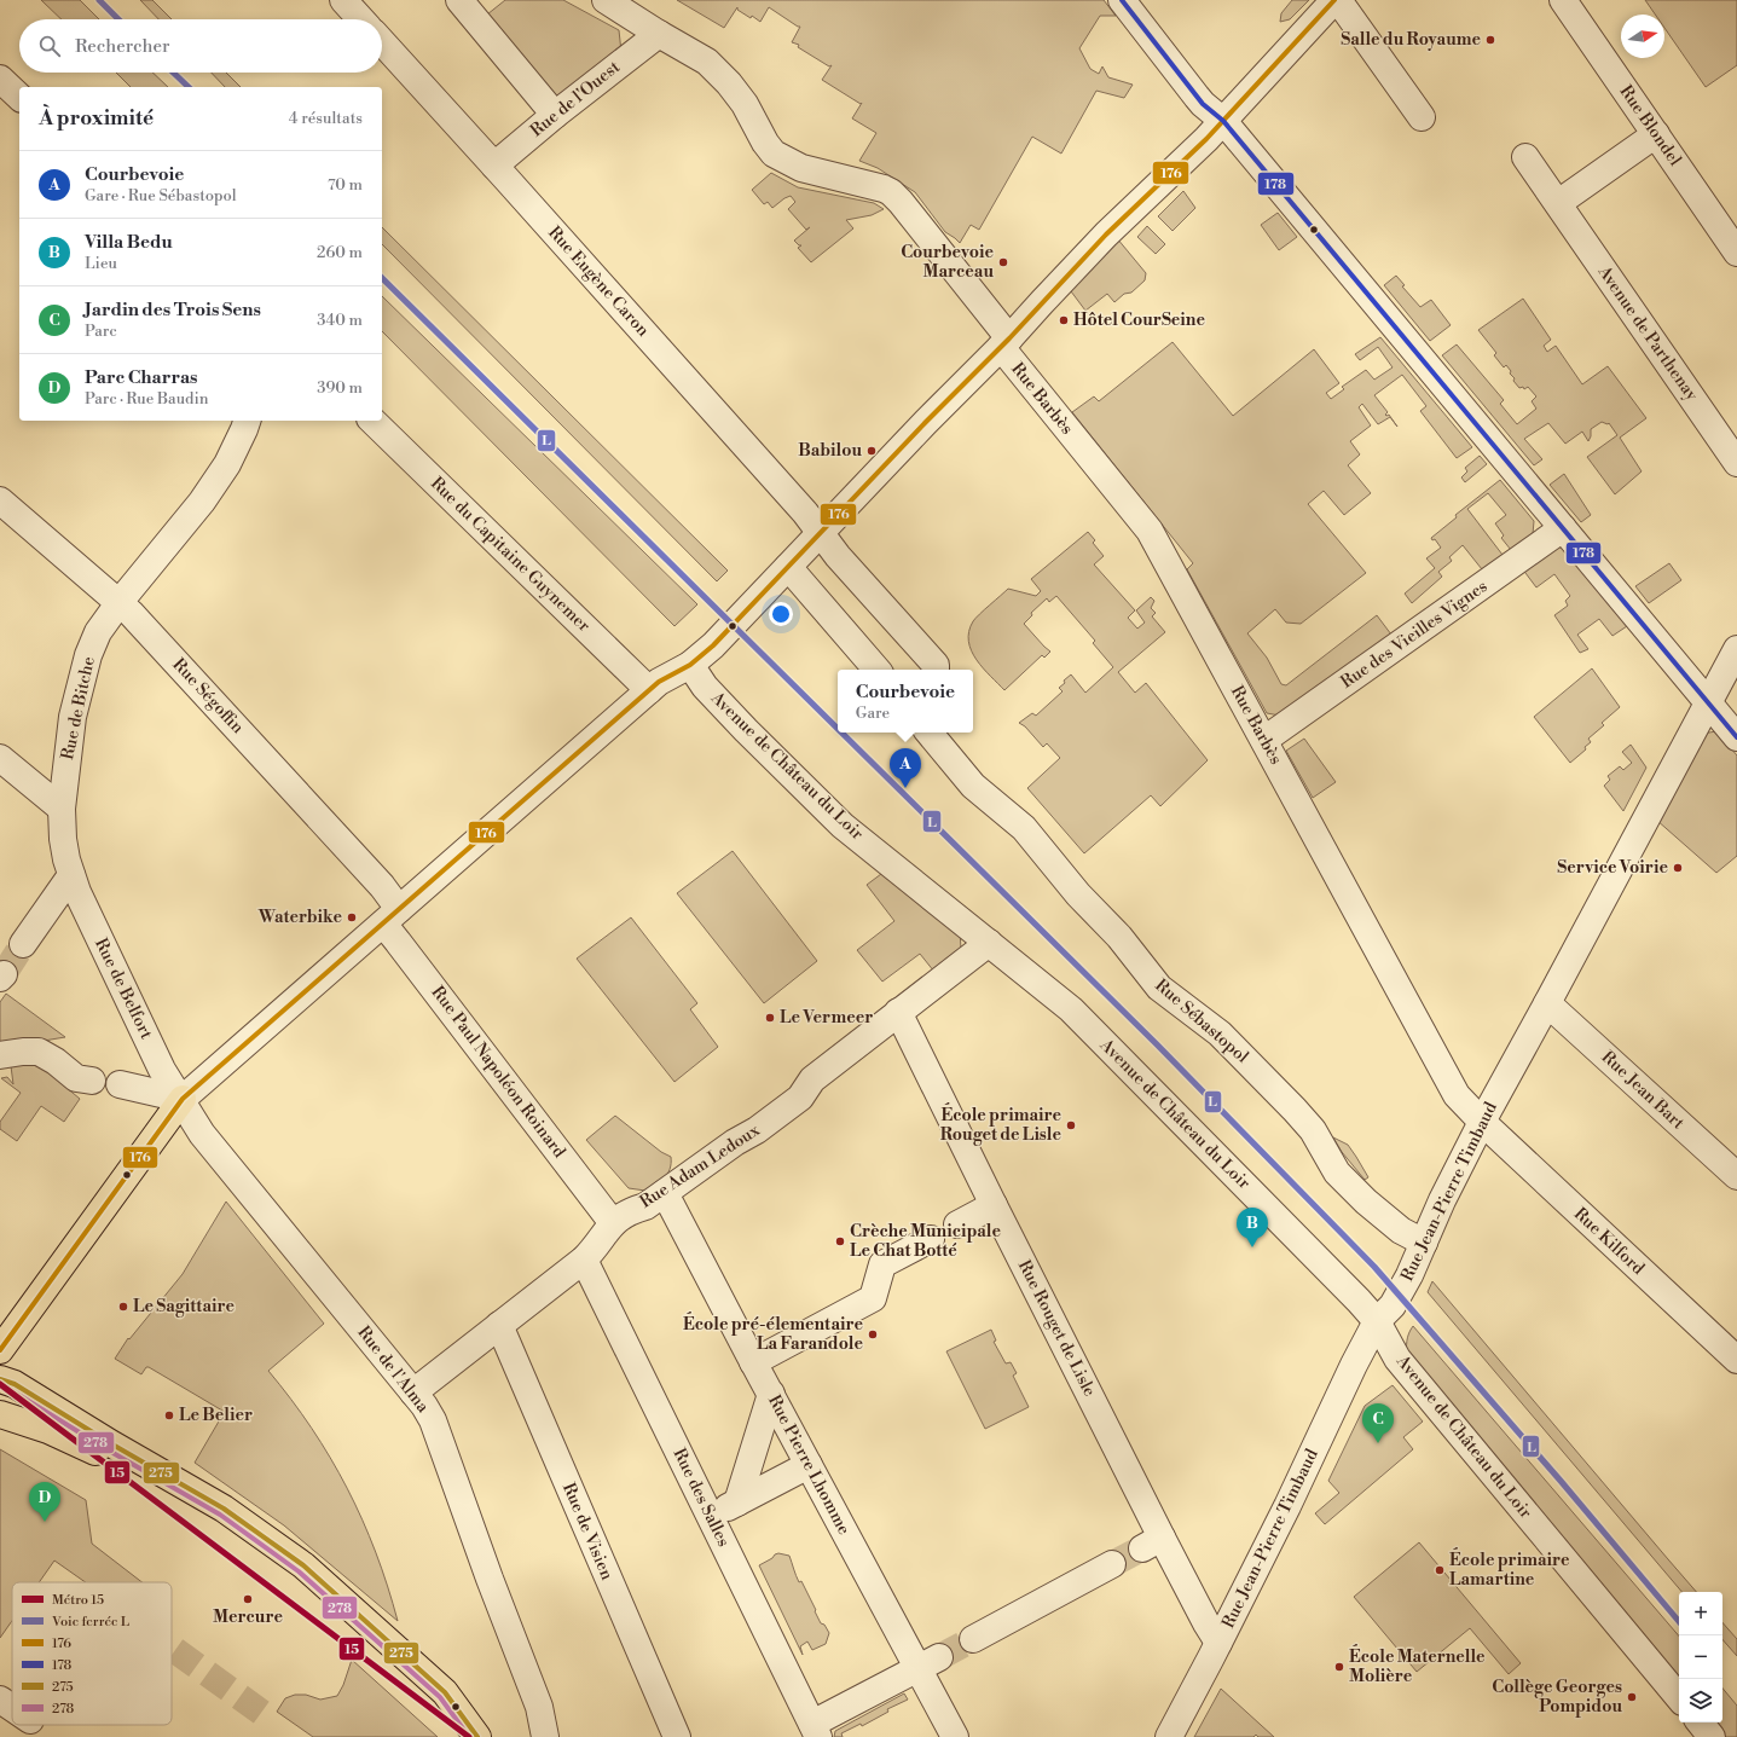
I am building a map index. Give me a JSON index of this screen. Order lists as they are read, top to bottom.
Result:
{
  "streets": {
    "street": [
      "Rue de l'Ouest",
      "Rue Blondel",
      "Rue Eugène Caron",
      "Avenue de Parthenay",
      "Rue Barbès",
      "Rue du Capitaine Guynemer",
      "Rue des Vieilles Vignes",
      "Rue Ségoffin",
      "Rue de Bitche",
      "Avenue de Château du Loir",
      "Rue de Belfort",
      "Rue Sébastopol",
      "Rue Paul Napoléon Roinard",
      "Rue Jean Bart",
      "Rue Adam Ledoux",
      "Rue Jean-Pierre Timbaud",
      "Rue Kilford",
      "Rue Rouget de Lisle",
      "Rue de l'Alma",
      "Rue Pierre Lhomme",
      "Rue des Salles",
      "Rue de Visien"
    ]
  },
  "crossings": [
    ["Rue de l'Ouest", "Rue Eugène Caron"],
    ["Rue de l'Ouest", "Rue Barbès"],
    ["Rue Barbès", "Rue des Vieilles Vignes"],
    ["Rue Barbès", "Rue Jean-Pierre Timbaud"],
    ["Rue Barbès", "Rue Kilford"],
    ["Rue Ségoffin", "Rue de Bitche"],
    ["Rue Ségoffin", "Rue Paul Napoléon Roinard"],
    ["Rue de Bitche", "Rue de Belfort"],
    ["Avenue de Château du Loir", "Rue Adam Ledoux"],
    ["Avenue de Château du Loir", "Rue Jean-Pierre Timbaud"],
    ["Rue de Belfort", "Rue de l'Alma"],
    ["Rue Sébastopol", "Rue Jean-Pierre Timbaud"],
    ["Rue Paul Napoléon Roinard", "Rue Adam Ledoux"],
    ["Rue Jean Bart", "Rue Jean-Pierre Timbaud"],
    ["Rue Adam Ledoux", "Rue Rouget de Lisle"],
    ["Rue Adam Ledoux", "Rue de l'Alma"],
    ["Rue Adam Ledoux", "Rue Pierre Lhomme"],
    ["Rue Adam Ledoux", "Rue des Salles"],
    ["Rue Adam Ledoux", "Rue de Visien"],
    ["Rue Jean-Pierre Timbaud", "Rue Kilford"],
    ["Rue Jean-Pierre Timbaud", "Rue Rouget de Lisle"]
  ],
  "places": [
    "Salle du Royaume",
    "Courbevoie Marceau",
    "Hôtel CourSeine",
    "Babilou",
    "Service Voirie",
    "Waterbike",
    "Le Vermeer",
    "École primaire Rouget de Lisle",
    "Crèche Municipale Le Chat Botté",
    "Le Sagittaire",
    "École pré-élementaire La Farandole",
    "Le Belier",
    "École primaire Lamartine",
    "Mercure",
    "École Maternelle Molière",
    "Collège Georges Pompidou"
  ],
  "lines": [
    "rail line L",
    "transit line 176",
    "transit line 178",
    "transit line 275",
    "metro line 15",
    "transit line 278"
  ],
  "legend": [
    "Métro 15",
    "Voie ferrée L",
    "176",
    "178",
    "275",
    "278"
  ],
  "north": "right",
  "page": {
    "search": "Rechercher",
    "heading": ["À proximité", "4 résultats"],
    "list": [
      {
        "mark": "A",
        "name": "Courbevoie",
        "note": "Gare · Rue Sébastopol",
        "value": "70 m"
      },
      {
        "mark": "B",
        "name": "Villa Bedu",
        "note": "Lieu",
        "value": "260 m"
      },
      {
        "mark": "C",
        "name": "Jardin des Trois Sens",
        "note": "Parc",
        "value": "340 m"
      },
      {
        "mark": "D",
        "name": "Parc Charras",
        "note": "Parc · Rue Baudin",
        "value": "390 m"
      }
    ],
    "popup": ["Courbevoie", "Gare"],
    "pins": [
      "A",
      "B",
      "C",
      "D"
    ],
    "map_buttons": ["+", "−"]
  }
}
